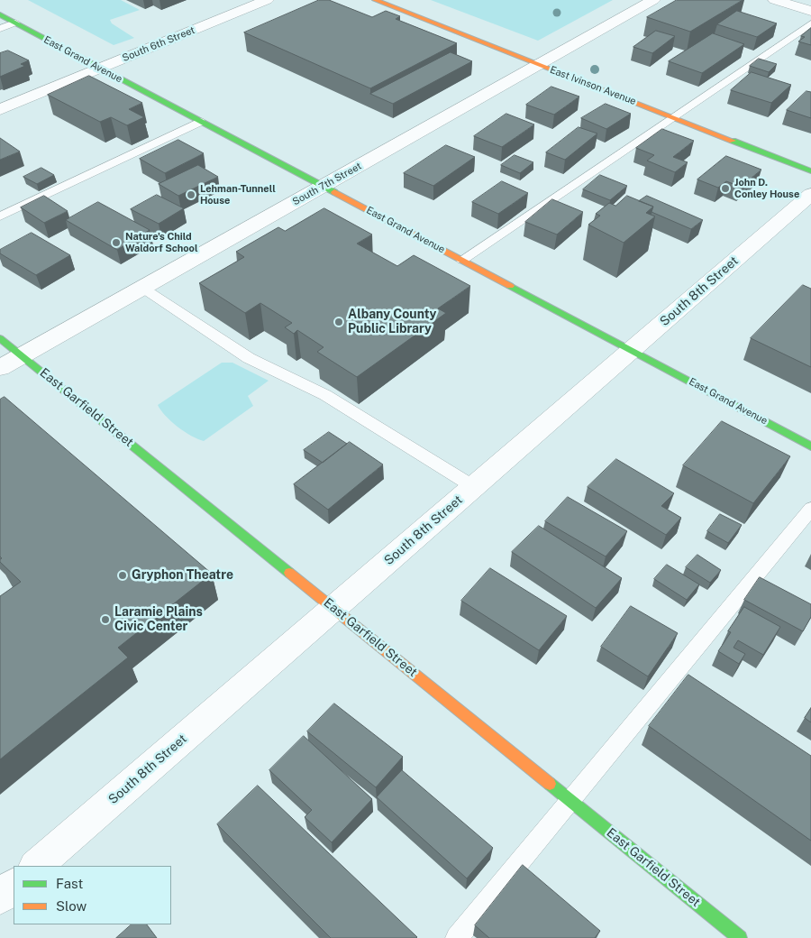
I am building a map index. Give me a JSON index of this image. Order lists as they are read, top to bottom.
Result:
{
  "streets": {
    "street": [
      "South 6th Street",
      "East Grand Avenue",
      "East Ivinson Avenue",
      "South 7th Street",
      "South 8th Street",
      "East Garfield Street"
    ]
  },
  "crossings": [
    ["South 6th Street", "East Grand Avenue"],
    ["East Grand Avenue", "South 7th Street"],
    ["East Grand Avenue", "South 8th Street"],
    ["East Ivinson Avenue", "South 7th Street"],
    ["South 7th Street", "East Garfield Street"],
    ["South 8th Street", "East Garfield Street"]
  ],
  "places": [
    "John D. Conley House",
    "Lehman-Tunnell House",
    "Nature's Child Waldorf School",
    "Albany County Public Library",
    "Gryphon Theatre",
    "Laramie Plains Civic Center"
  ],
  "legend": ["Fast", "Slow"]
}
